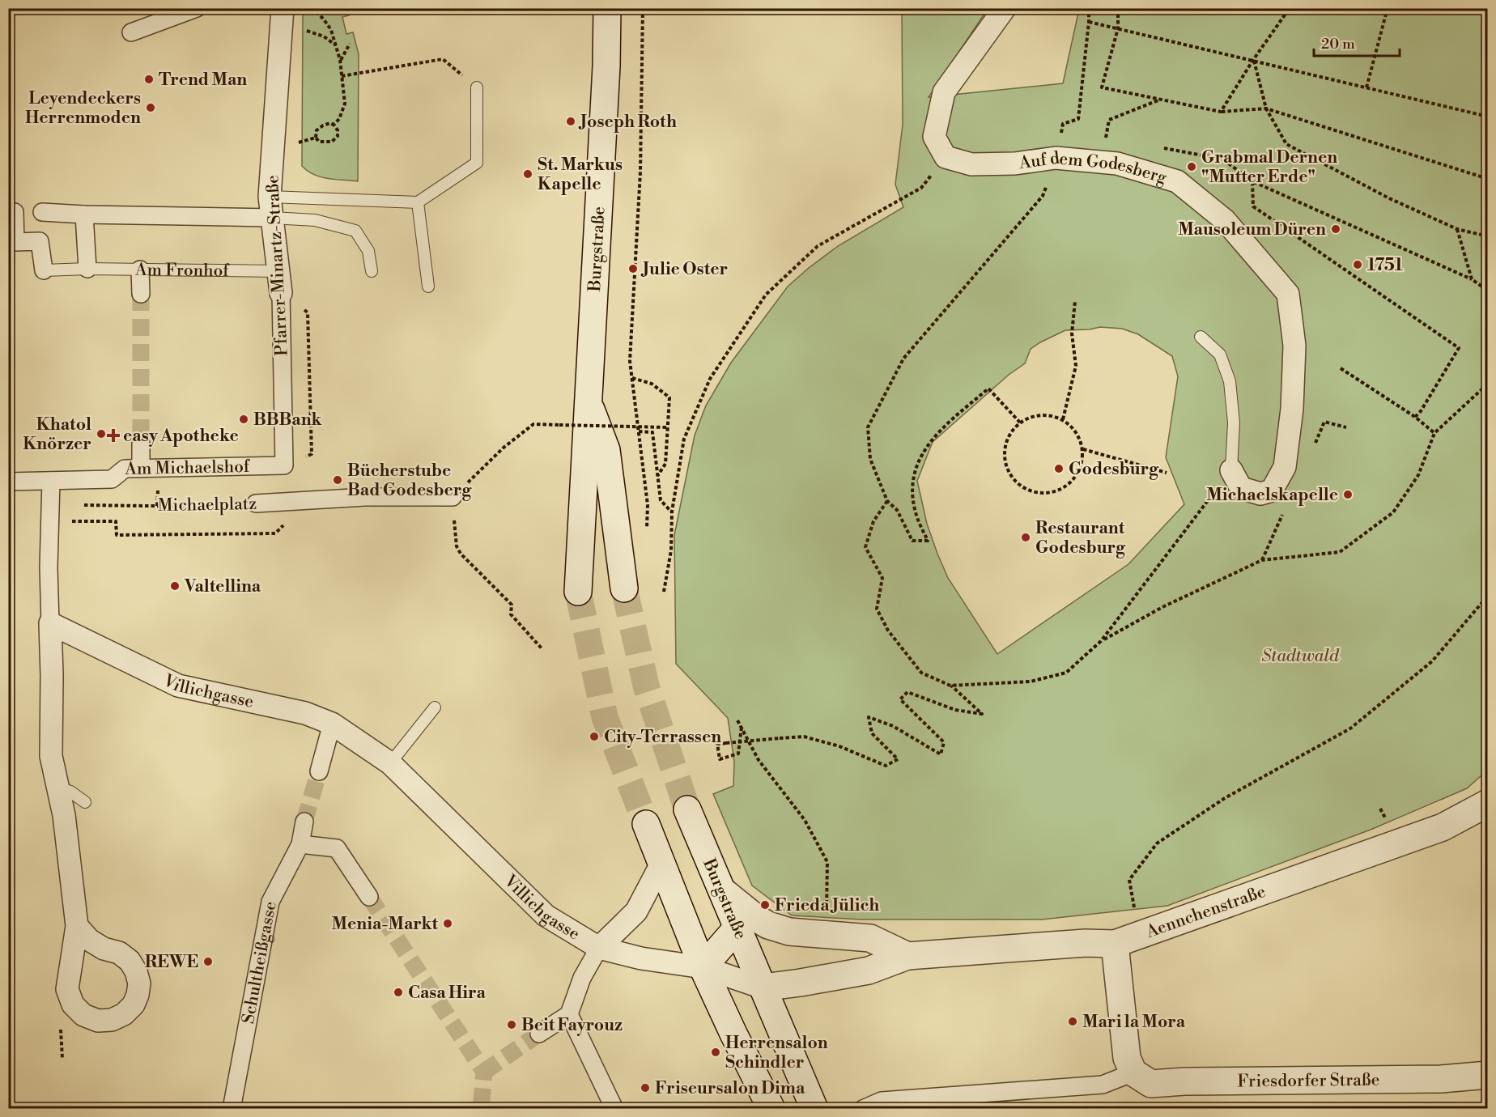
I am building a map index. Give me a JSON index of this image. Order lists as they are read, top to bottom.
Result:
{
  "streets": {
    "main road": ["Burgstraße", "Aennchenstraße", "Friesdorfer Straße"],
    "street": [
      "Auf dem Godesberg",
      "Pfarrer-Minartz-Straße",
      "Am Fronhof",
      "Am Michaelshof",
      "Michaelplatz",
      "Villichgasse",
      "Schultheißgasse"
    ]
  },
  "crossings": [
    ["Burgstraße", "Villichgasse"],
    ["Burgstraße", "Aennchenstraße"],
    ["Pfarrer-Minartz-Straße", "Am Fronhof"],
    ["Pfarrer-Minartz-Straße", "Am Michaelshof"],
    ["Villichgasse", "Aennchenstraße"]
  ],
  "parks": ["Stadtwald"],
  "places": {
    "other": [
      "Trend Man",
      "Leyendeckers Herrenmoden",
      "Joseph Roth",
      "Grabmal Dernen \"Mutter Erde\"",
      "St. Markus Kapelle",
      "Mausoleum Düren",
      "1751",
      "Julie Oster",
      "BBBank",
      "Khatol Knörzer",
      "Godesburg",
      "Bücherstube Bad Godesberg",
      "Michaelskapelle",
      "Restaurant Godesburg",
      "Valtellina",
      "City-Terrassen",
      "Frieda Jülich",
      "Menia-Markt",
      "REWE",
      "Casa Hira",
      "Mari la Mora",
      "Beit Fayrouz",
      "Herrensalon Schindler",
      "Friseursalon Dima"
    ],
    "health": ["easy Apotheke"]
  },
  "scale_bar": "20 m"
}
